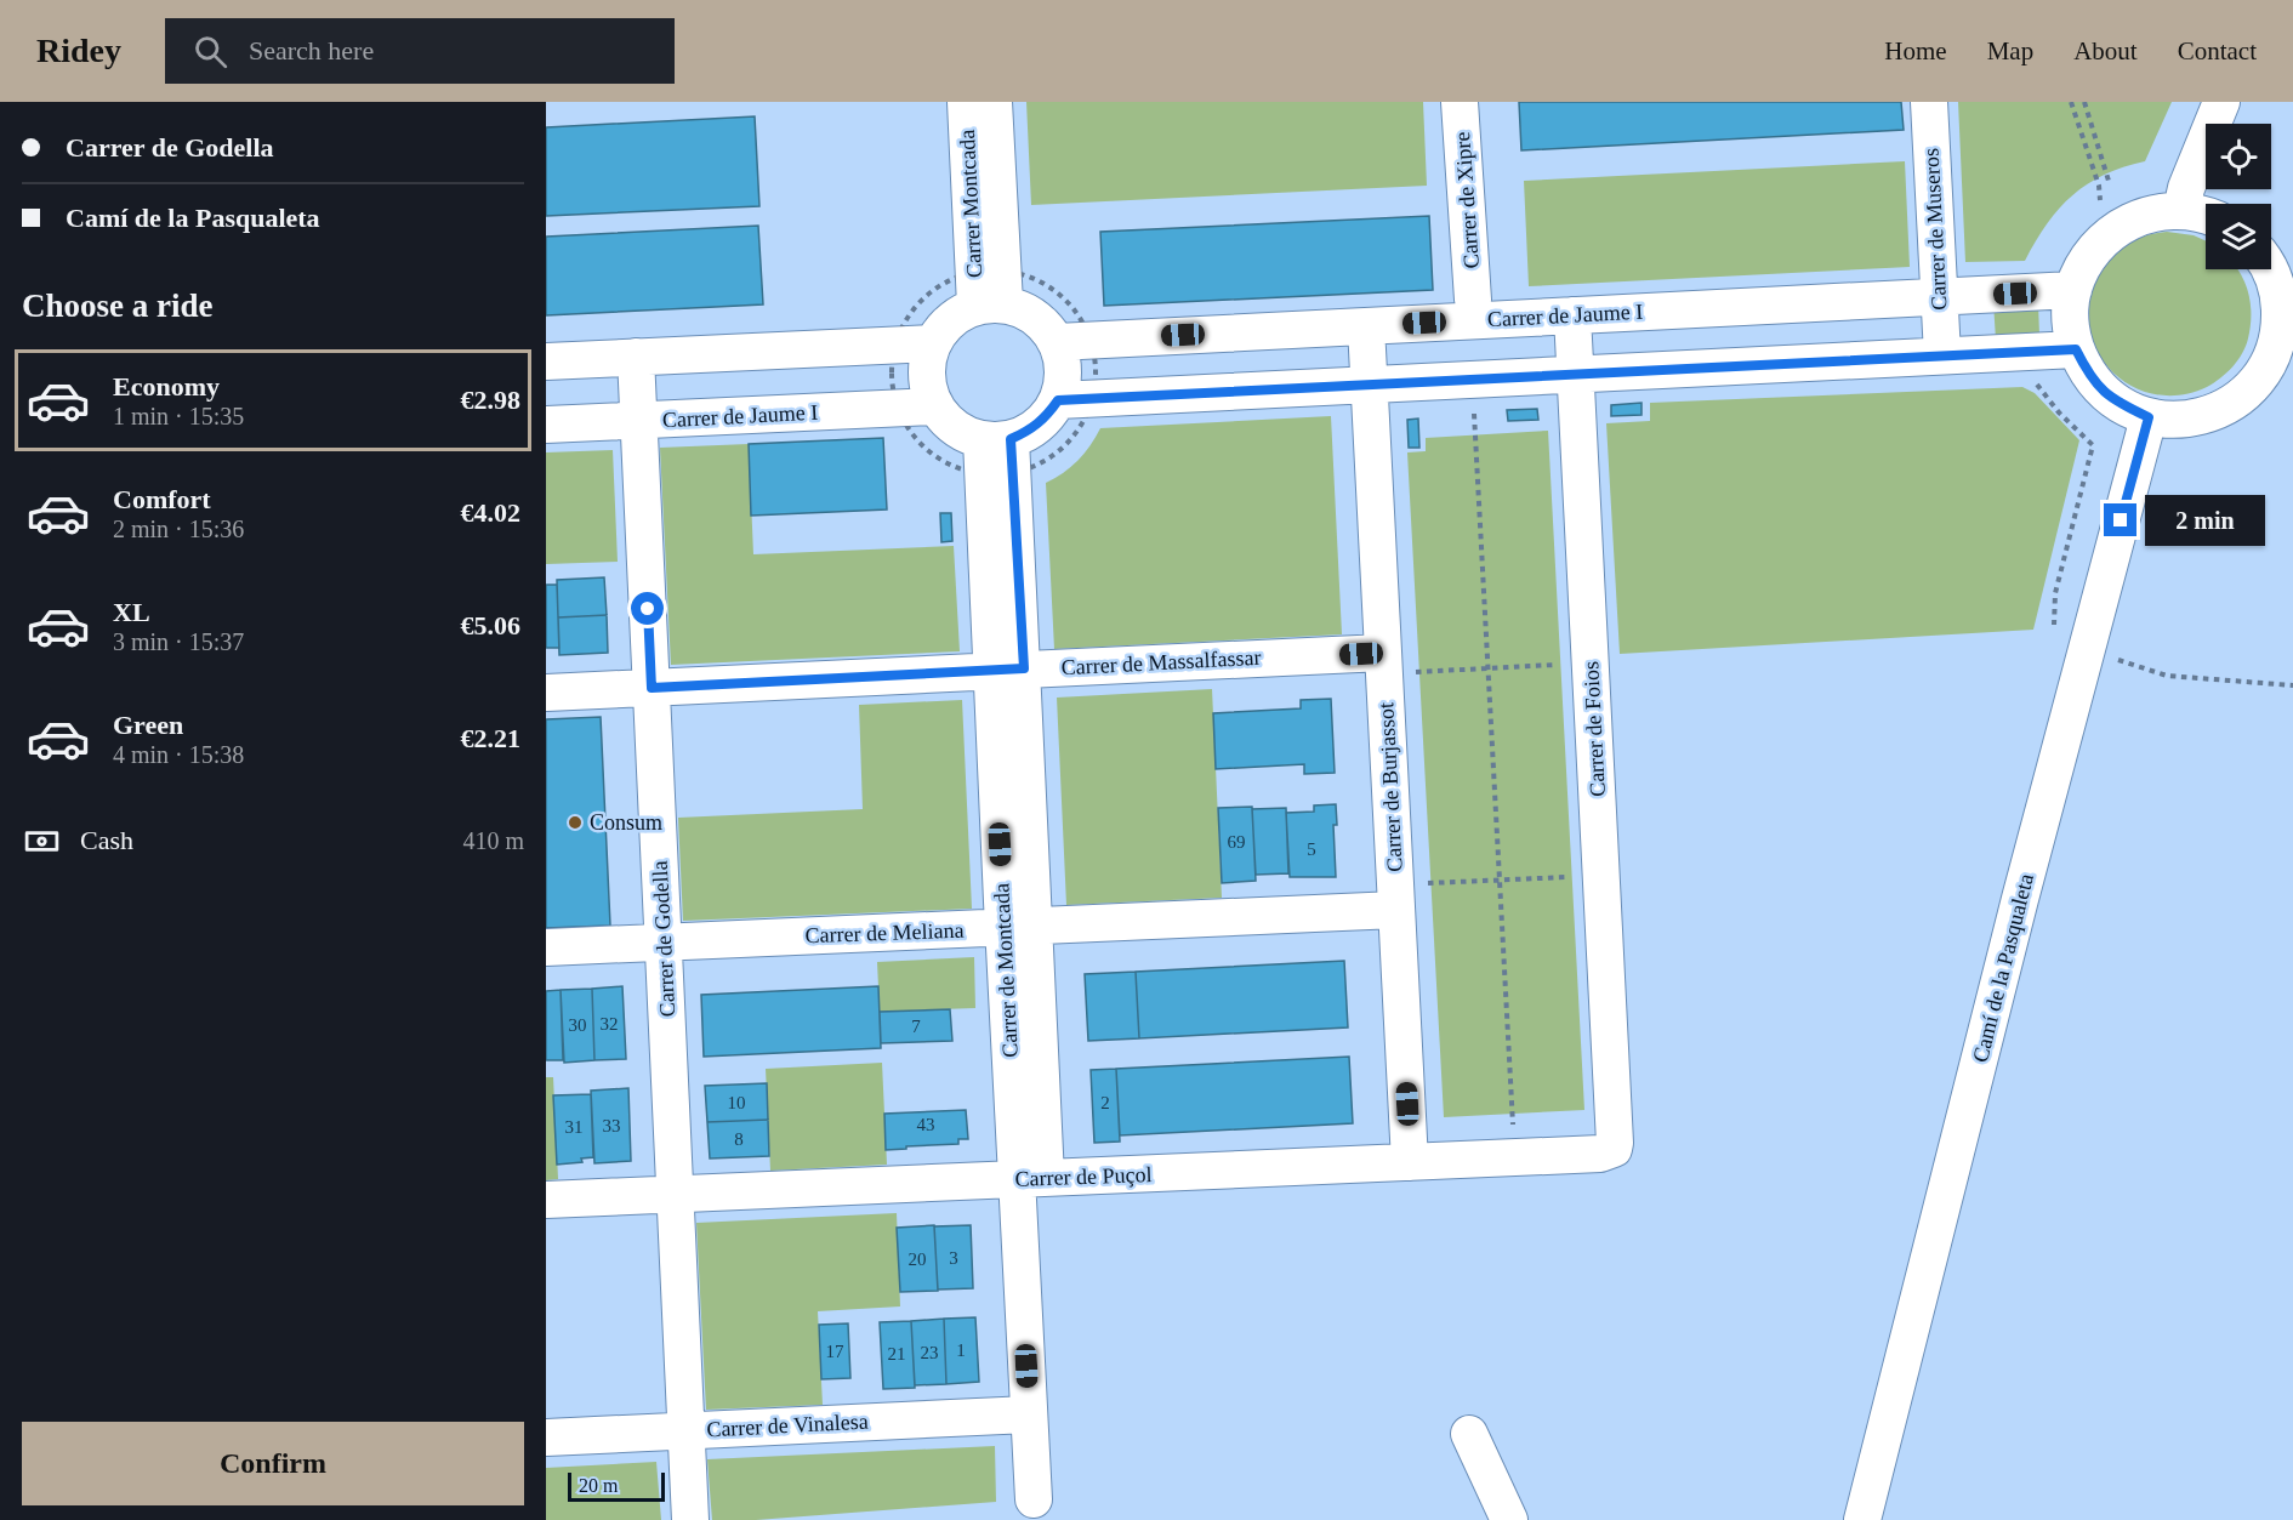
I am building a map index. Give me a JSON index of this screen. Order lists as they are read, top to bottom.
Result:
{
  "streets": {
    "street": [
      "Carrer de Xipre",
      "Carrer Montcada",
      "Carrer de Museros",
      "Carrer de Jaume I",
      "Carrer de Massalfassar",
      "Carrer de Foios",
      "Carrer de Burjassot",
      "Carrer de Meliana",
      "Carrer de Godella",
      "Camí de la Pasqualeta",
      "Carrer de Montcada",
      "Carrer de Puçol",
      "Carrer de Vinalesa"
    ]
  },
  "crossings": [
    ["Carrer de Museros", "Carrer de Jaume I"],
    ["Carrer de Jaume I", "Carrer de Foios"],
    ["Carrer de Jaume I", "Carrer de Burjassot"],
    ["Carrer de Jaume I", "Carrer de Godella"],
    ["Carrer de Massalfassar", "Carrer de Burjassot"],
    ["Carrer de Massalfassar", "Carrer de Godella"],
    ["Carrer de Massalfassar", "Carrer de Montcada"],
    ["Carrer de Foios", "Carrer de Puçol"],
    ["Carrer de Burjassot", "Carrer de Meliana"],
    ["Carrer de Burjassot", "Carrer de Puçol"],
    ["Carrer de Meliana", "Carrer de Godella"],
    ["Carrer de Meliana", "Carrer de Montcada"],
    ["Carrer de Godella", "Carrer de Puçol"],
    ["Carrer de Godella", "Carrer de Vinalesa"],
    ["Carrer de Montcada", "Carrer de Puçol"],
    ["Carrer de Montcada", "Carrer de Vinalesa"]
  ],
  "places": ["Consum"],
  "house_numbers": [
    "69",
    "5",
    "32",
    "30",
    "7",
    "10",
    "2",
    "43",
    "33",
    "31",
    "8",
    "3",
    "20",
    "1",
    "17",
    "23",
    "21"
  ],
  "scale_bar": "20 m",
  "page": {
    "header": "Ridey",
    "search": "Search here",
    "nav": [
      "Home",
      "Map",
      "About",
      "Contact"
    ],
    "banner": ["Carrer de Godella", "Camí de la Pasqualeta"],
    "heading": "Choose a ride",
    "list": [
      {
        "name": "Economy",
        "note": "1 min · 15:35",
        "value": "€2.98"
      },
      {
        "name": "Comfort",
        "note": "2 min · 15:36",
        "value": "€4.02"
      },
      {
        "name": "XL",
        "note": "3 min · 15:37",
        "value": "€5.06"
      },
      {
        "name": "Green",
        "note": "4 min · 15:38",
        "value": "€2.21"
      }
    ],
    "bubble": "2 min",
    "pay": ["Cash", "410 m"],
    "buttons": "Confirm",
    "scale": "20 m"
  }
}
